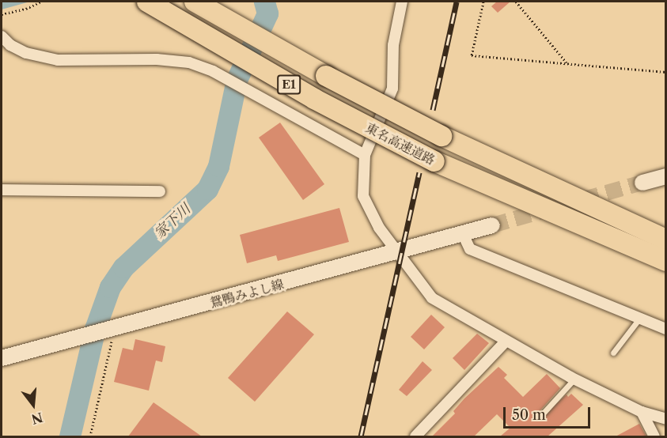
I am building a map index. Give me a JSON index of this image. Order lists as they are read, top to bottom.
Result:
{
  "streets": {
    "highway": ["E1", "東名高速道路"],
    "main road": ["鴛鴨みよし線"]
  },
  "water": ["家下川"],
  "scale_bar": "50 m",
  "north": "bottom"
}
